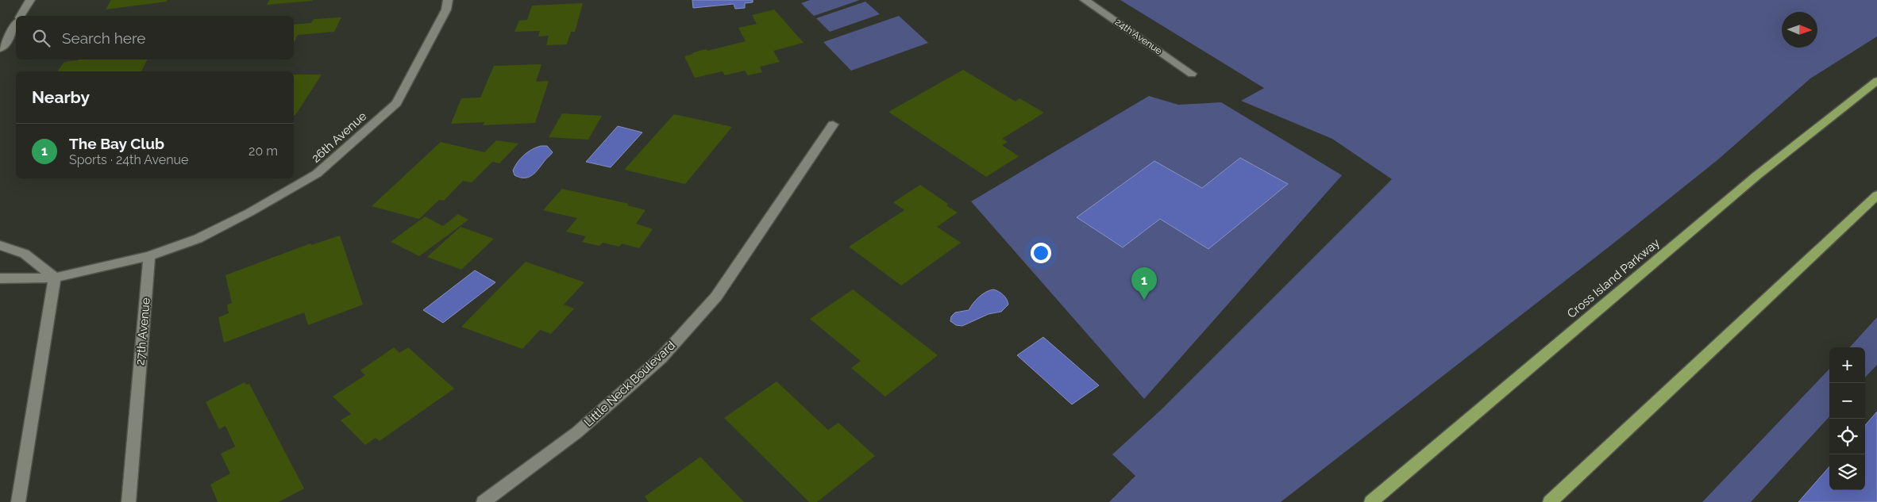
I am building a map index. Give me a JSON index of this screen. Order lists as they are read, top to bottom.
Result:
{
  "streets": {
    "highway": ["Cross Island Parkway"],
    "street": [
      "24th Avenue",
      "26th Avenue",
      "27th Avenue",
      "Little Neck Boulevard"
    ]
  },
  "crossings": [
    ["26th Avenue", "27th Avenue"]
  ],
  "north": "right",
  "page": {
    "search": "Search here",
    "heading": "Nearby",
    "list": [
      {
        "mark": "1",
        "name": "The Bay Club",
        "note": "Sports · 24th Avenue",
        "value": "20 m"
      }
    ],
    "pins": "1",
    "map_buttons": ["+", "−"]
  }
}
